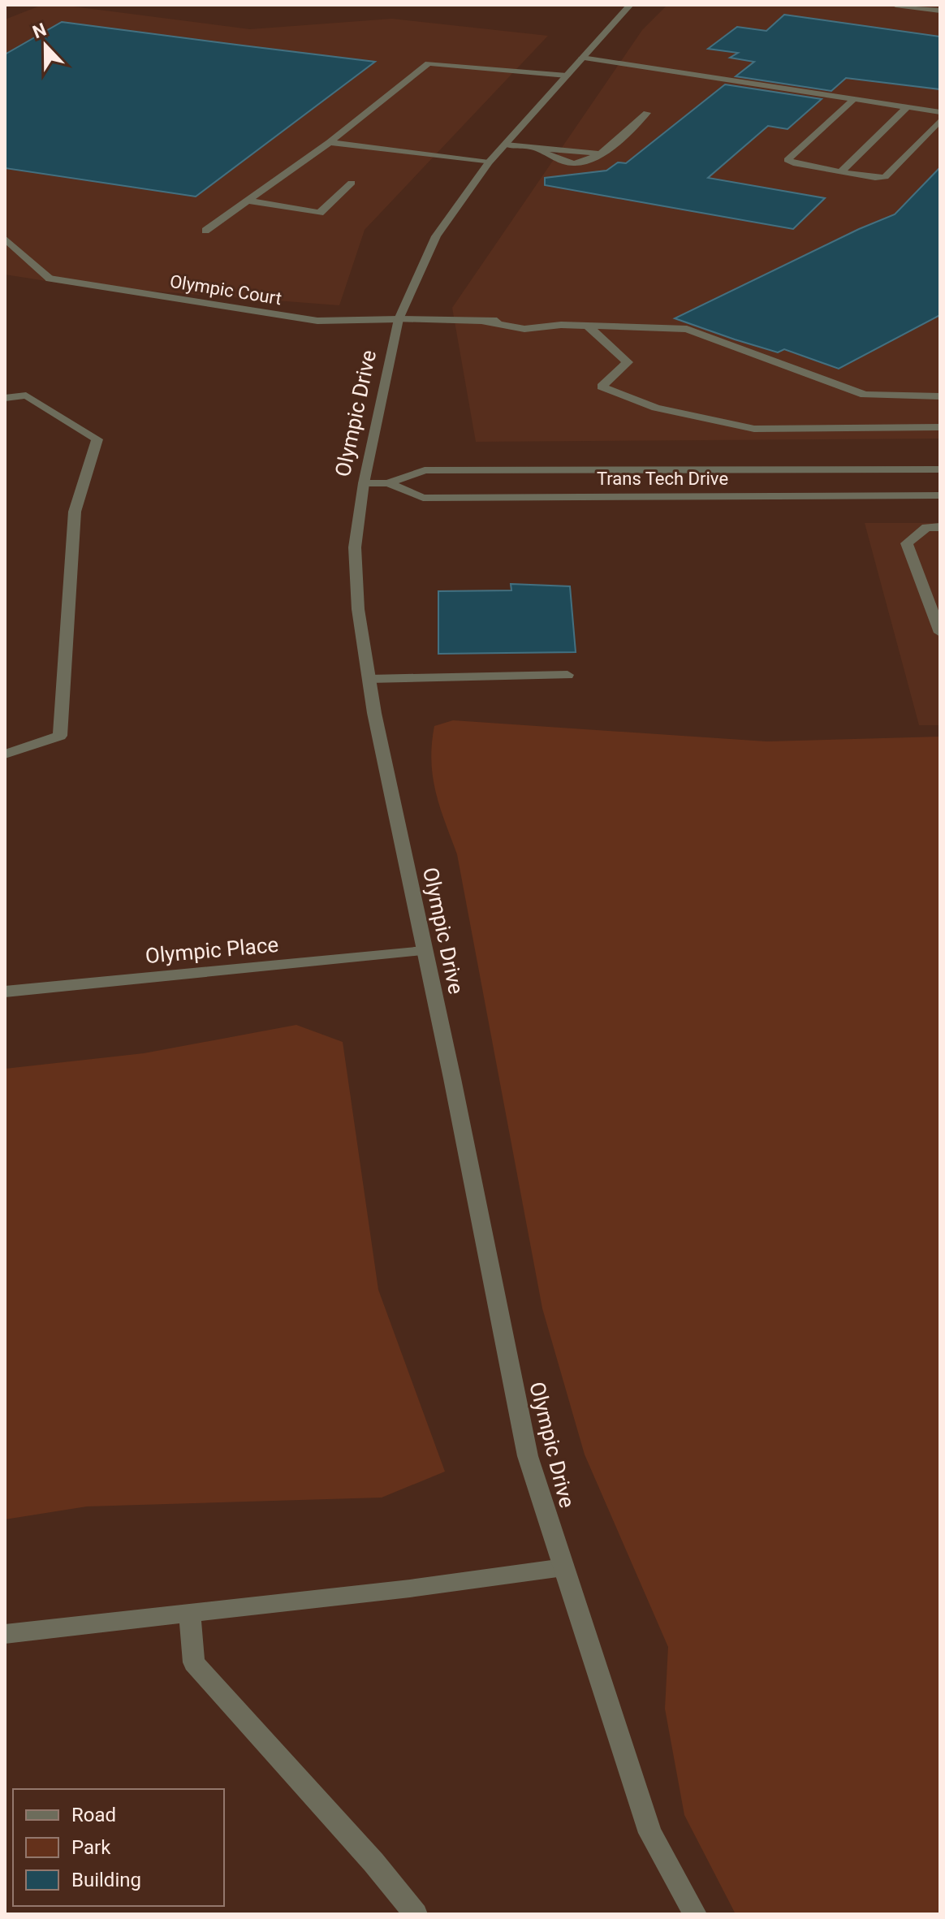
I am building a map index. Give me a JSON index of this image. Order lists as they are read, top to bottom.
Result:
{
  "streets": {
    "street": [
      "Olympic Court",
      "Olympic Drive",
      "Trans Tech Drive",
      "Olympic Place"
    ]
  },
  "crossings": [
    ["Olympic Court", "Olympic Drive"],
    ["Olympic Drive", "Trans Tech Drive"],
    ["Olympic Drive", "Olympic Place"]
  ],
  "legend": ["Road", "Park", "Building"],
  "north": "top"
}
